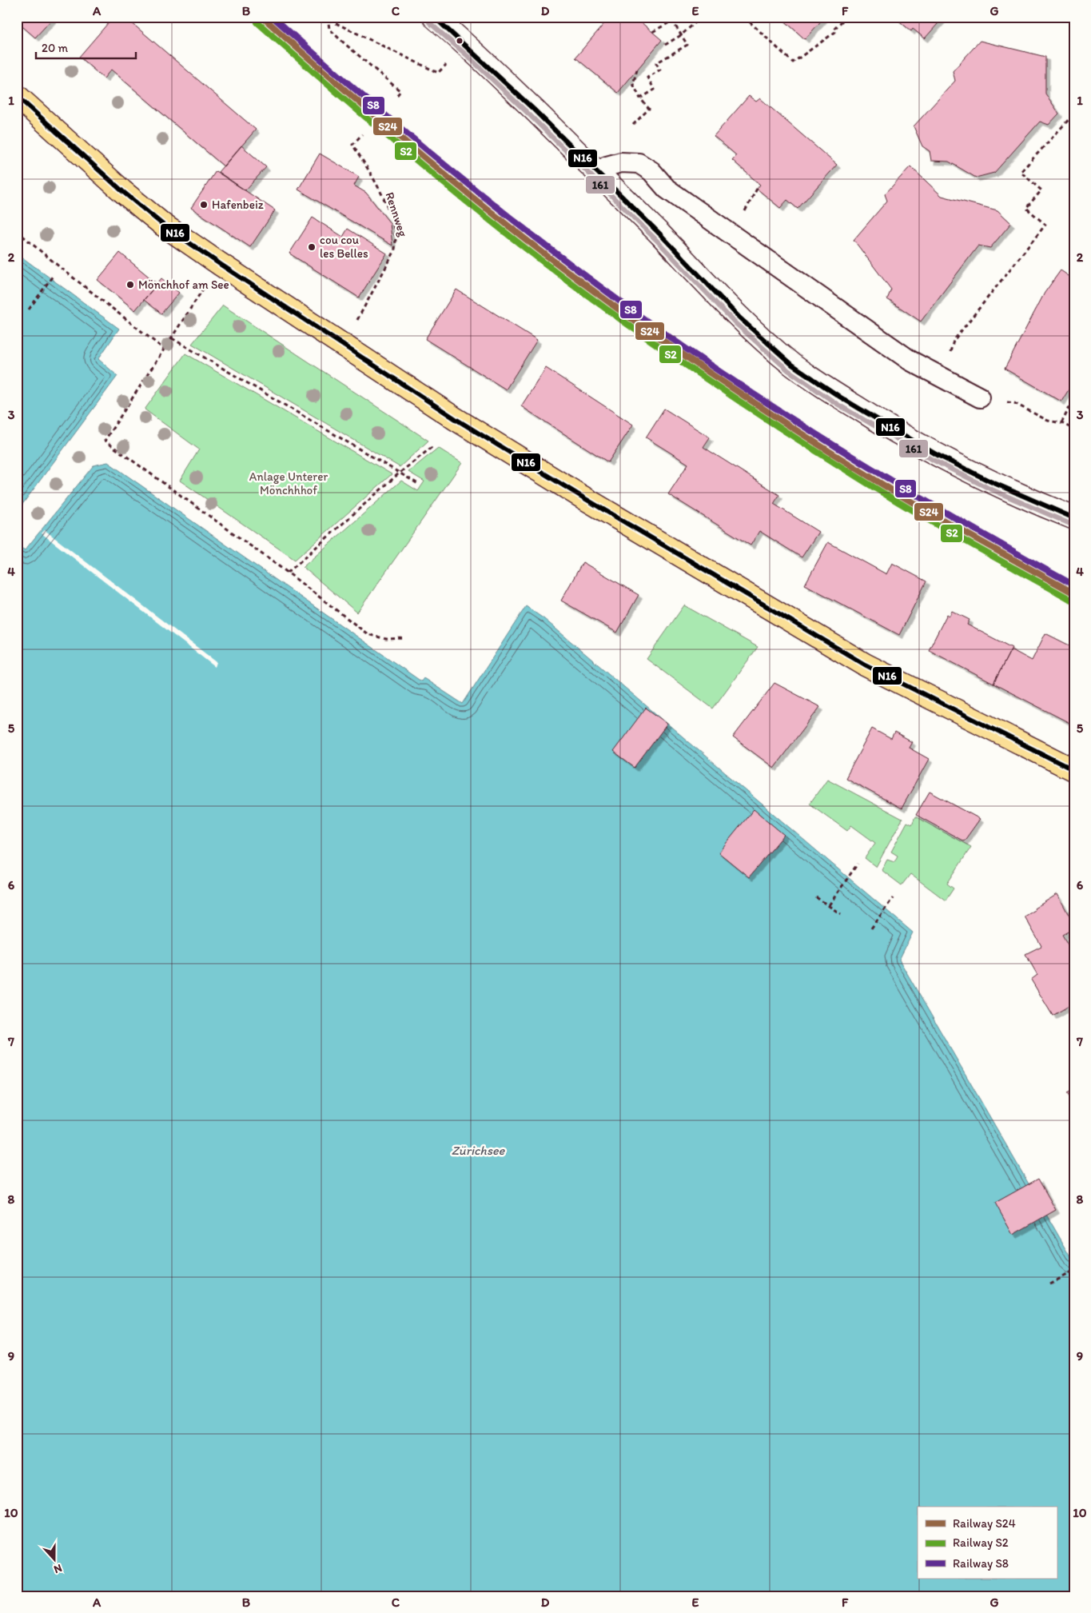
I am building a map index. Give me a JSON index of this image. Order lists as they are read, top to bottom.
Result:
{
  "streets": {
    "path": ["Rennweg"]
  },
  "water": ["Zürichsee"],
  "parks": ["Anlage Unterer Mönchhhof"],
  "places": ["Hafenbeiz", "cou cou les Belles", "Mönchhof am See"],
  "lines": [
    "rail line S24",
    "rail line S8",
    "transit line N16",
    "rail line S2",
    "transit line 161"
  ],
  "legend": ["Railway S24", "Railway S2", "Railway S8"],
  "scale_bar": "20 m",
  "north": "bottom",
  "grid": {
    "columns": [
      "A",
      "B",
      "C",
      "D",
      "E",
      "F",
      "G"
    ],
    "rows": [
      "1",
      "2",
      "3",
      "4",
      "5",
      "6",
      "7",
      "8",
      "9",
      "10"
    ]
  }
}
